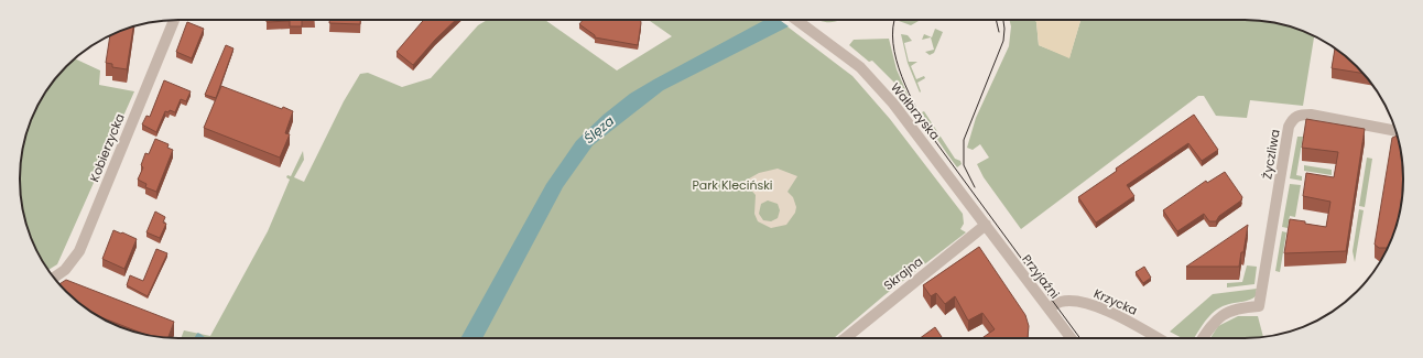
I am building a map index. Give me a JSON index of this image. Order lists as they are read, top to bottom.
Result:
{
  "streets": {
    "street": [
      "Wałbrzyska",
      "Kobierzycka",
      "Życzliwa",
      "Skrajna",
      "Przyjaźni",
      "Krzycka"
    ]
  },
  "crossings": [
    ["Wałbrzyska", "Skrajna"],
    ["Wałbrzyska", "Przyjaźni"],
    ["Skrajna", "Przyjaźni"],
    ["Przyjaźni", "Krzycka"]
  ],
  "water": ["Ślęza"],
  "parks": ["Park Kleciński"]
}
